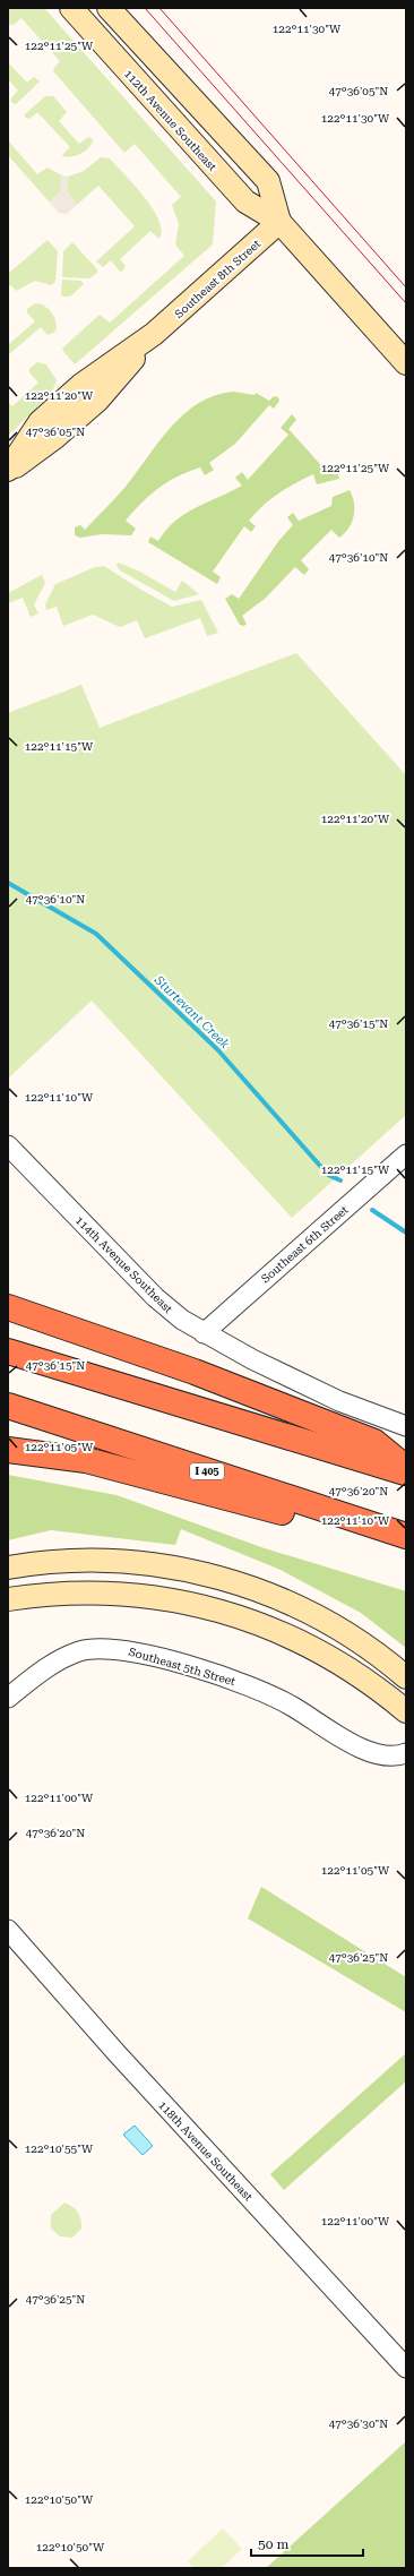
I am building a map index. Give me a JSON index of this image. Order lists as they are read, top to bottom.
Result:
{
  "streets": {
    "highway": ["I 405"],
    "main road": ["112th Avenue Southeast", "Southeast 8th Street"],
    "street": [
      "Southeast 6th Street",
      "114th Avenue Southeast",
      "Southeast 5th Street",
      "118th Avenue Southeast"
    ]
  },
  "crossings": [
    ["112th Avenue Southeast", "Southeast 8th Street"],
    ["Southeast 6th Street", "114th Avenue Southeast"]
  ],
  "water": ["Sturtevant Creek"],
  "scale_bar": "50 m",
  "coordinates": [
    "122°11'30\"W",
    "122°11'25\"W",
    "47°36'05\"N",
    "122°11'20\"W",
    "47°36'10\"N",
    "122°11'15\"W",
    "47°36'15\"N",
    "122°11'10\"W",
    "122°11'05\"W",
    "47°36'20\"N",
    "122°11'00\"W",
    "47°36'25\"N",
    "122°10'55\"W",
    "47°36'30\"N",
    "122°10'50\"W"
  ]
}
